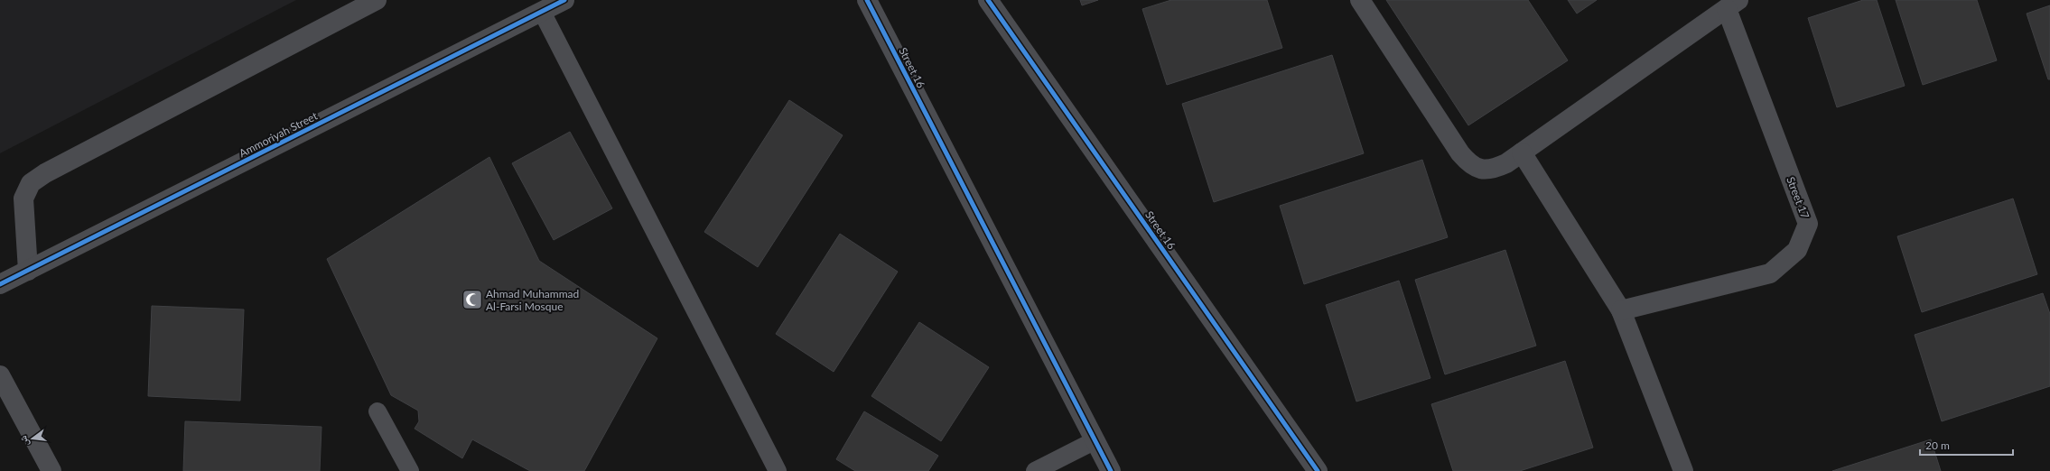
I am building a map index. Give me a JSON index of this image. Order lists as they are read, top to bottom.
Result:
{
  "streets": {
    "street": ["Street 16", "Ammoriyah Street", "Street 17"]
  },
  "places": {
    "mosque": ["Ahmad Muhammad Al-Farsi Mosque"]
  },
  "scale_bar": "20 m",
  "north": "left"
}
